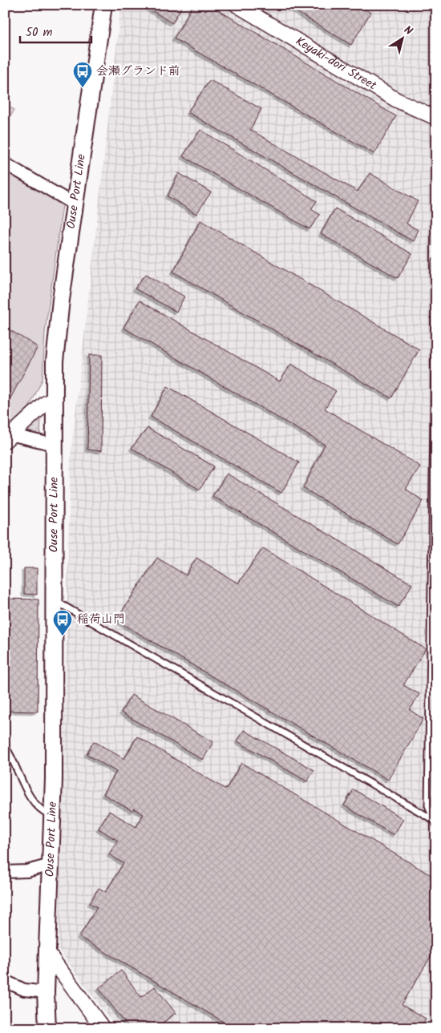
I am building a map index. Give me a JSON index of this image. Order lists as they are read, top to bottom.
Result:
{
  "streets": {
    "main road": ["Ouse Port Line"],
    "street": ["Keyaki-dori Street"]
  },
  "places": {
    "bus stop": ["会瀬グランド前", "稲荷山門"]
  },
  "scale_bar": "50 m",
  "north": "top right"
}
